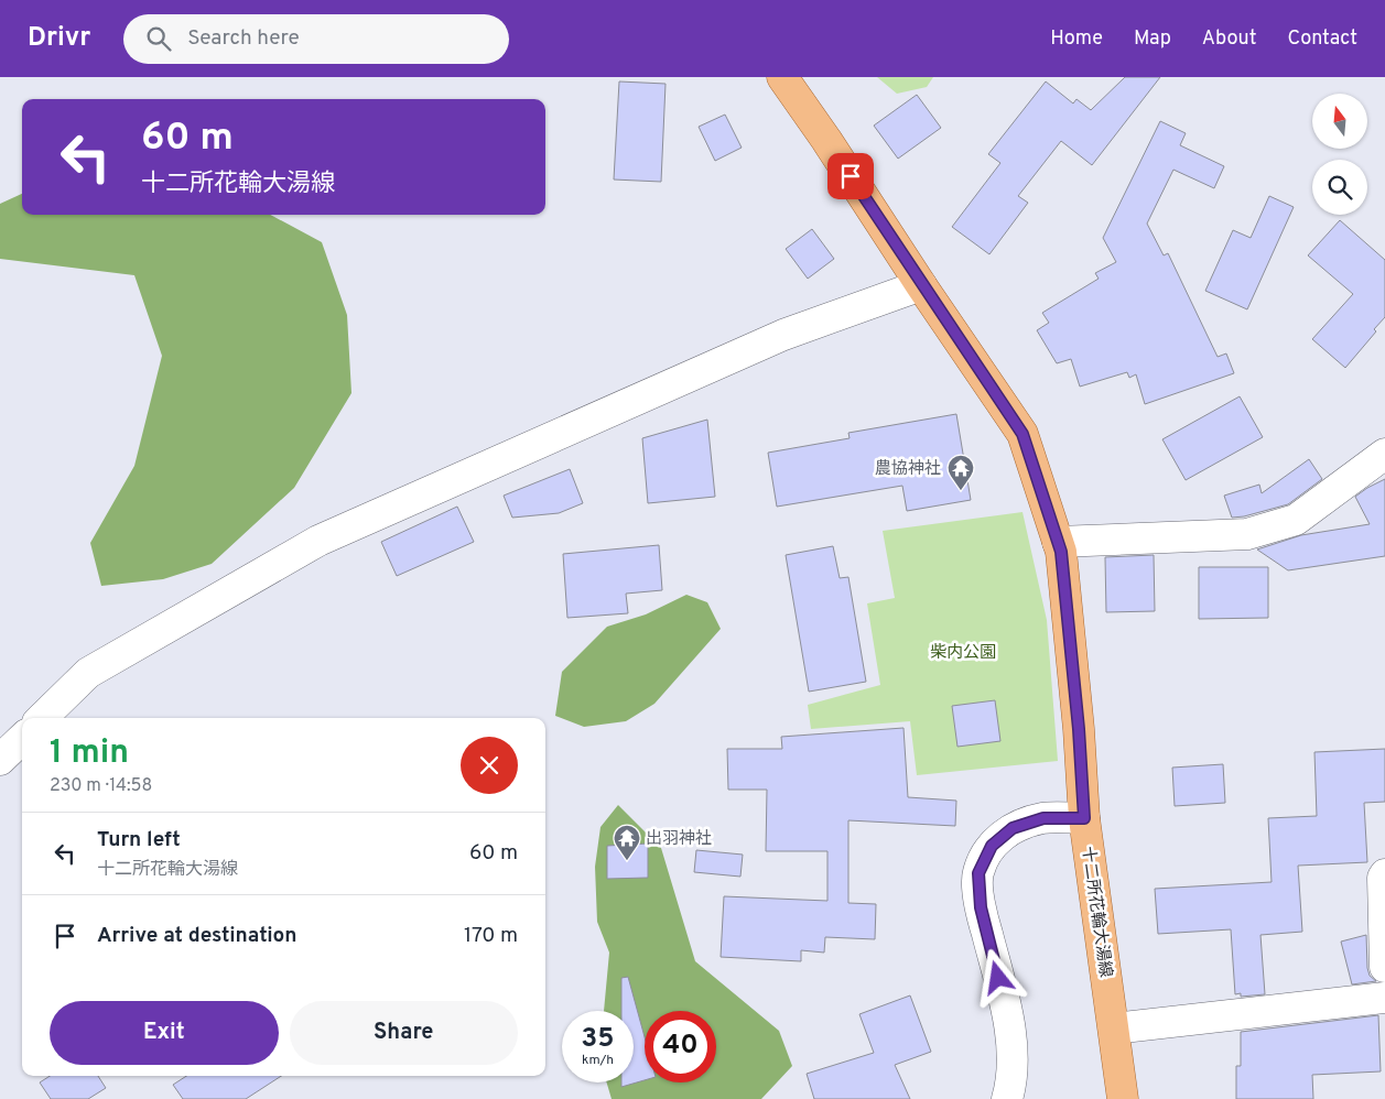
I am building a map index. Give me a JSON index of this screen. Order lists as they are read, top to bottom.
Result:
{
  "streets": {
    "main road": ["十二所花輪大湯線"]
  },
  "parks": ["柴内公園"],
  "places": {
    "temple": ["農協神社", "出羽神社"]
  },
  "north": "top",
  "page": {
    "header": "Drivr",
    "search": "Search here",
    "nav": [
      "Home",
      "Map",
      "About",
      "Contact"
    ],
    "turn": ["60 m", "十二所花輪大湯線"],
    "heading": ["1 min", "230 m · 14:58"],
    "list": [
      {
        "name": "Turn left",
        "note": "十二所花輪大湯線",
        "value": "60 m"
      },
      {
        "name": "Arrive at destination",
        "value": "170 m"
      }
    ],
    "buttons": ["Exit", "Share"],
    "speed": "35 km/h",
    "limit": "40"
  }
}
